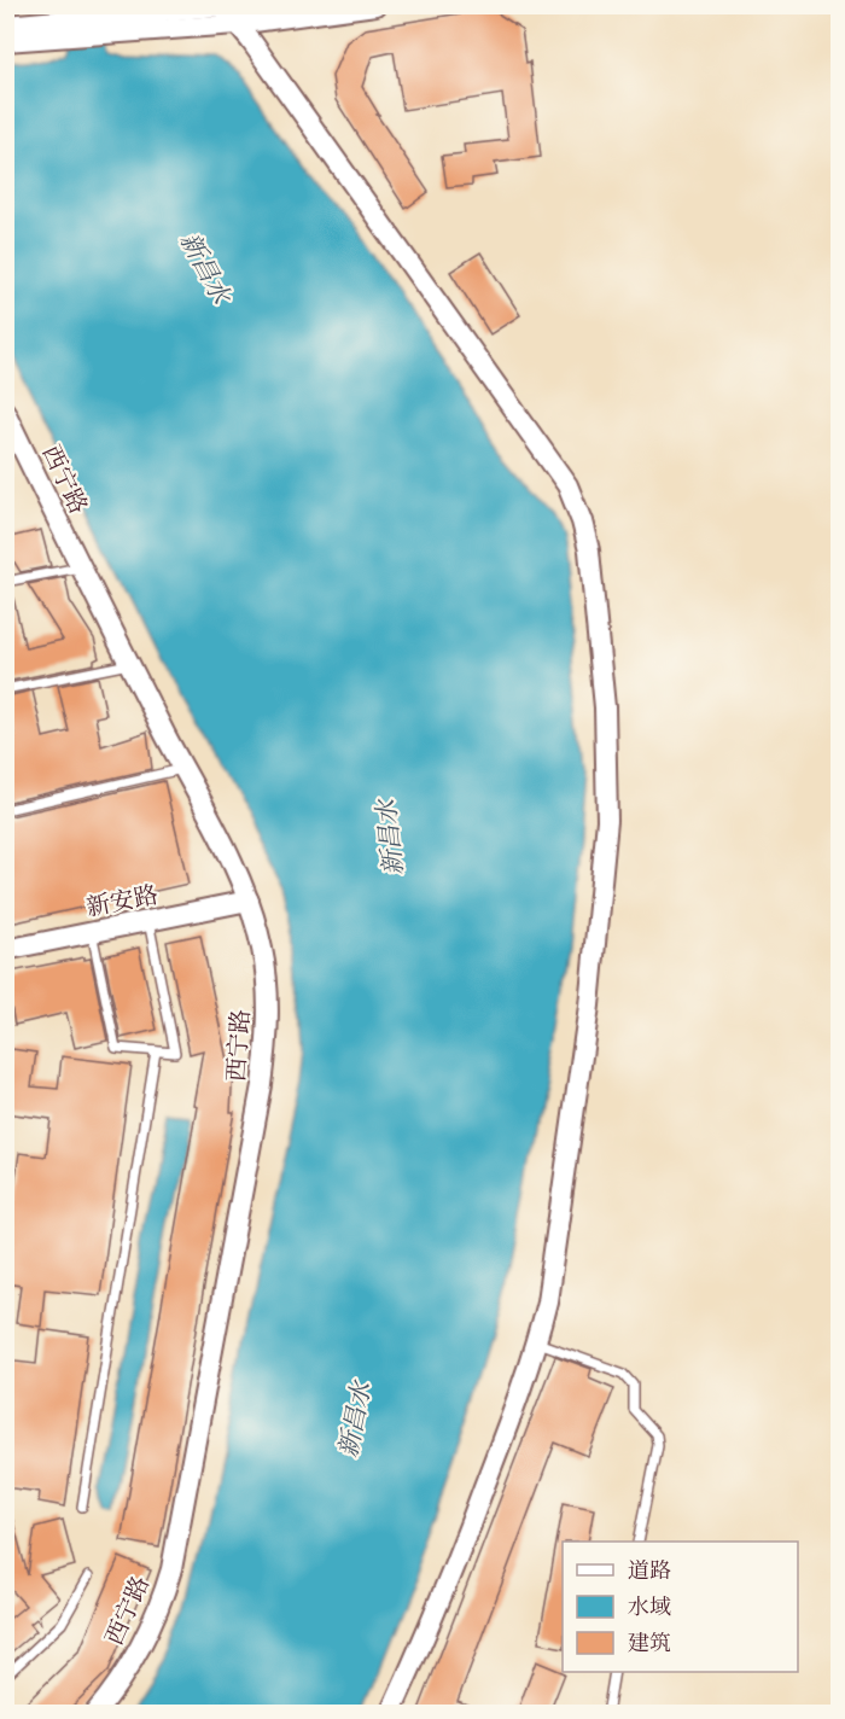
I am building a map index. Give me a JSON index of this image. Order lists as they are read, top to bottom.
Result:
{
  "streets": {
    "street": ["西宁路", "新安路"]
  },
  "crossings": [
    ["西宁路", "新安路"]
  ],
  "water": ["新昌水"],
  "legend": ["道路", "水域", "建筑"]
}
